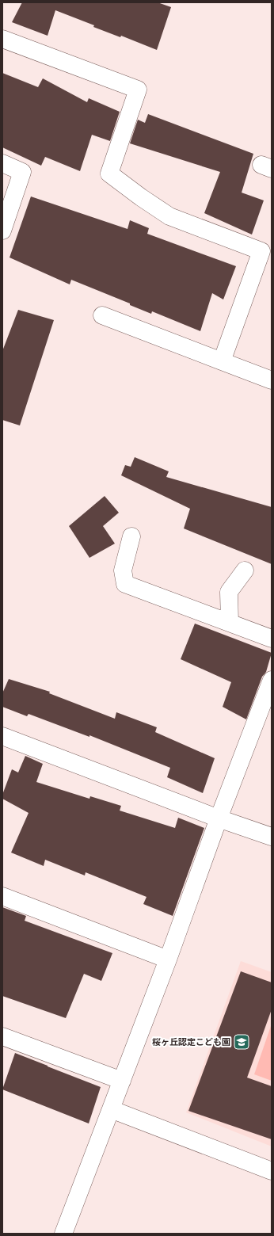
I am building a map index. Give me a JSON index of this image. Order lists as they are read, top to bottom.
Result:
{
  "places": {
    "school or university": ["桜ヶ丘認定こども園"]
  }
}
